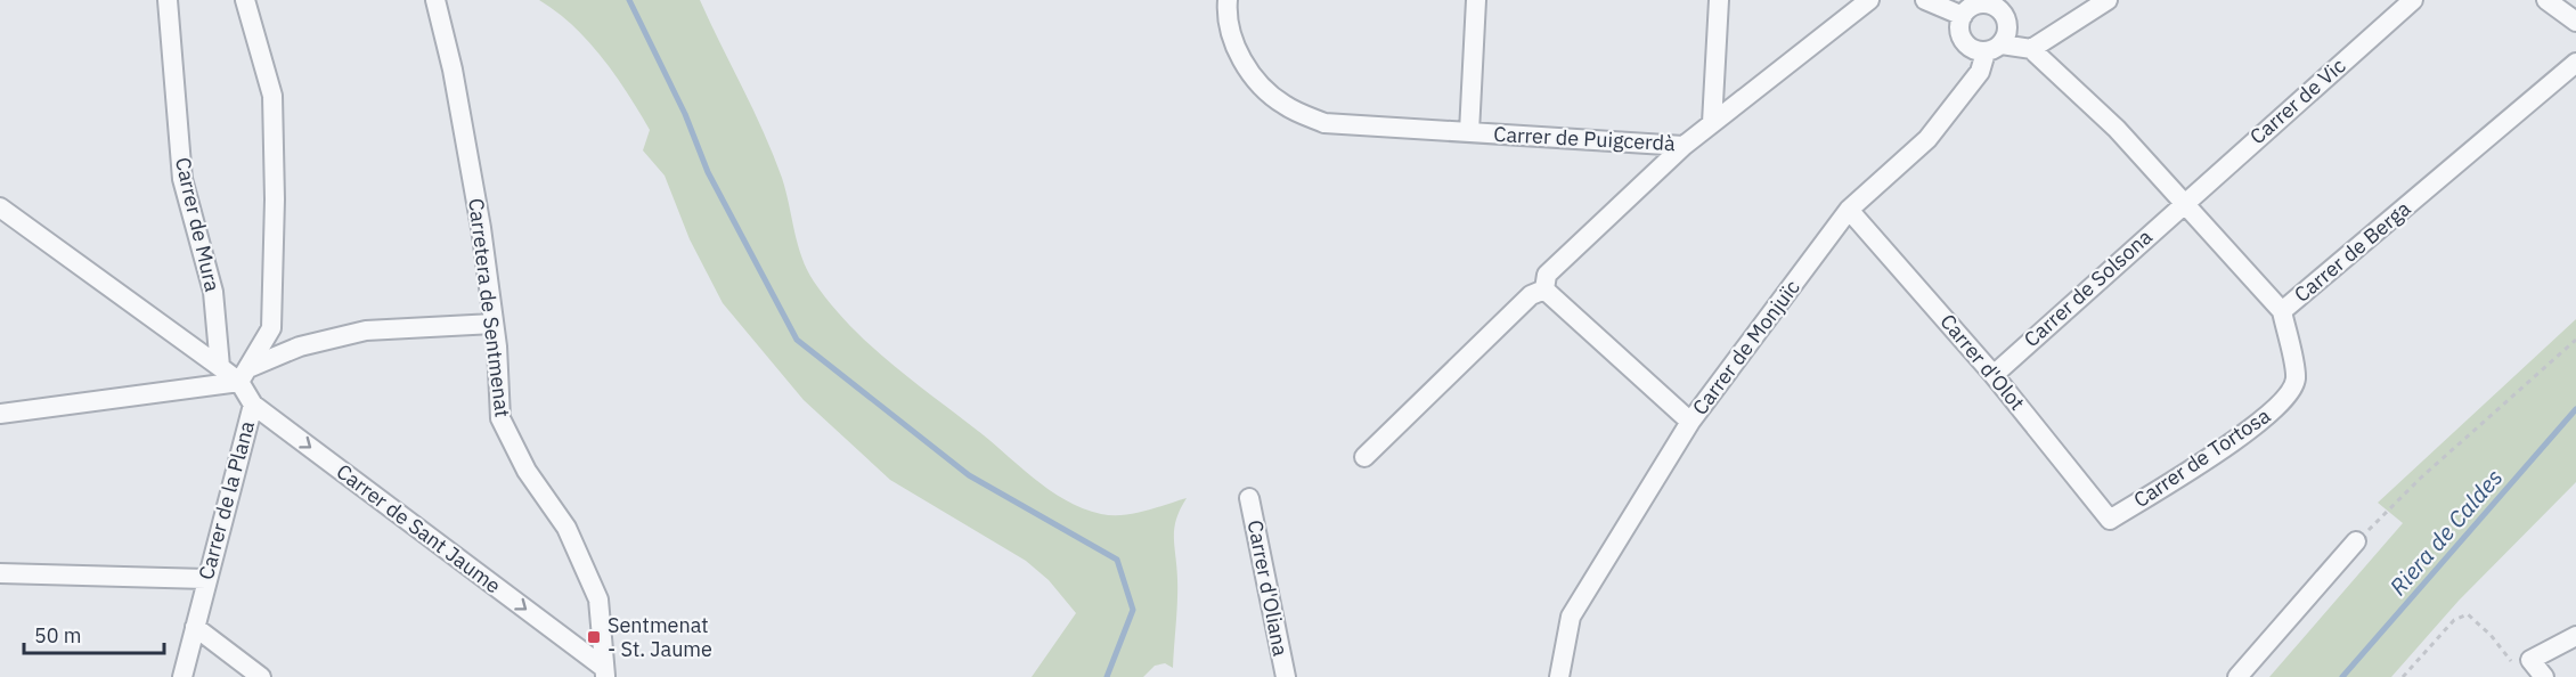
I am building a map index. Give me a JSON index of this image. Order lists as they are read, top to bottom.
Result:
{
  "streets": {
    "street": [
      "Carrer de Vic",
      "Carrer de Puigcerdà",
      "Carrer de Mura",
      "Carrer de Berga",
      "Carrer de Solsona",
      "Carretera de Sentmenat",
      "Carrer de Monjuïc",
      "Carrer d'Olot",
      "Carrer de Tortosa",
      "Carrer de la Plana",
      "Carrer de Sant Jaume",
      "Carrer d'Oliana"
    ]
  },
  "crossings": [
    ["Carrer de Vic", "Carrer de Berga"],
    ["Carrer de Vic", "Carrer de Solsona"],
    ["Carrer de Mura", "Carrer de Sant Jaume"],
    ["Carrer de Berga", "Carrer de Solsona"],
    ["Carrer de Berga", "Carrer de Tortosa"],
    ["Carrer de Solsona", "Carrer d'Olot"],
    ["Carretera de Sentmenat", "Carrer de Sant Jaume"],
    ["Carrer de Monjuïc", "Carrer d'Olot"],
    ["Carrer d'Olot", "Carrer de Tortosa"],
    ["Carrer de la Plana", "Carrer de Sant Jaume"]
  ],
  "one_way": ["Carrer de Sant Jaume"],
  "water": ["Riera de Caldes"],
  "places": {
    "transit": ["Sentmenat - St. Jaume"]
  },
  "scale_bar": "50 m"
}
